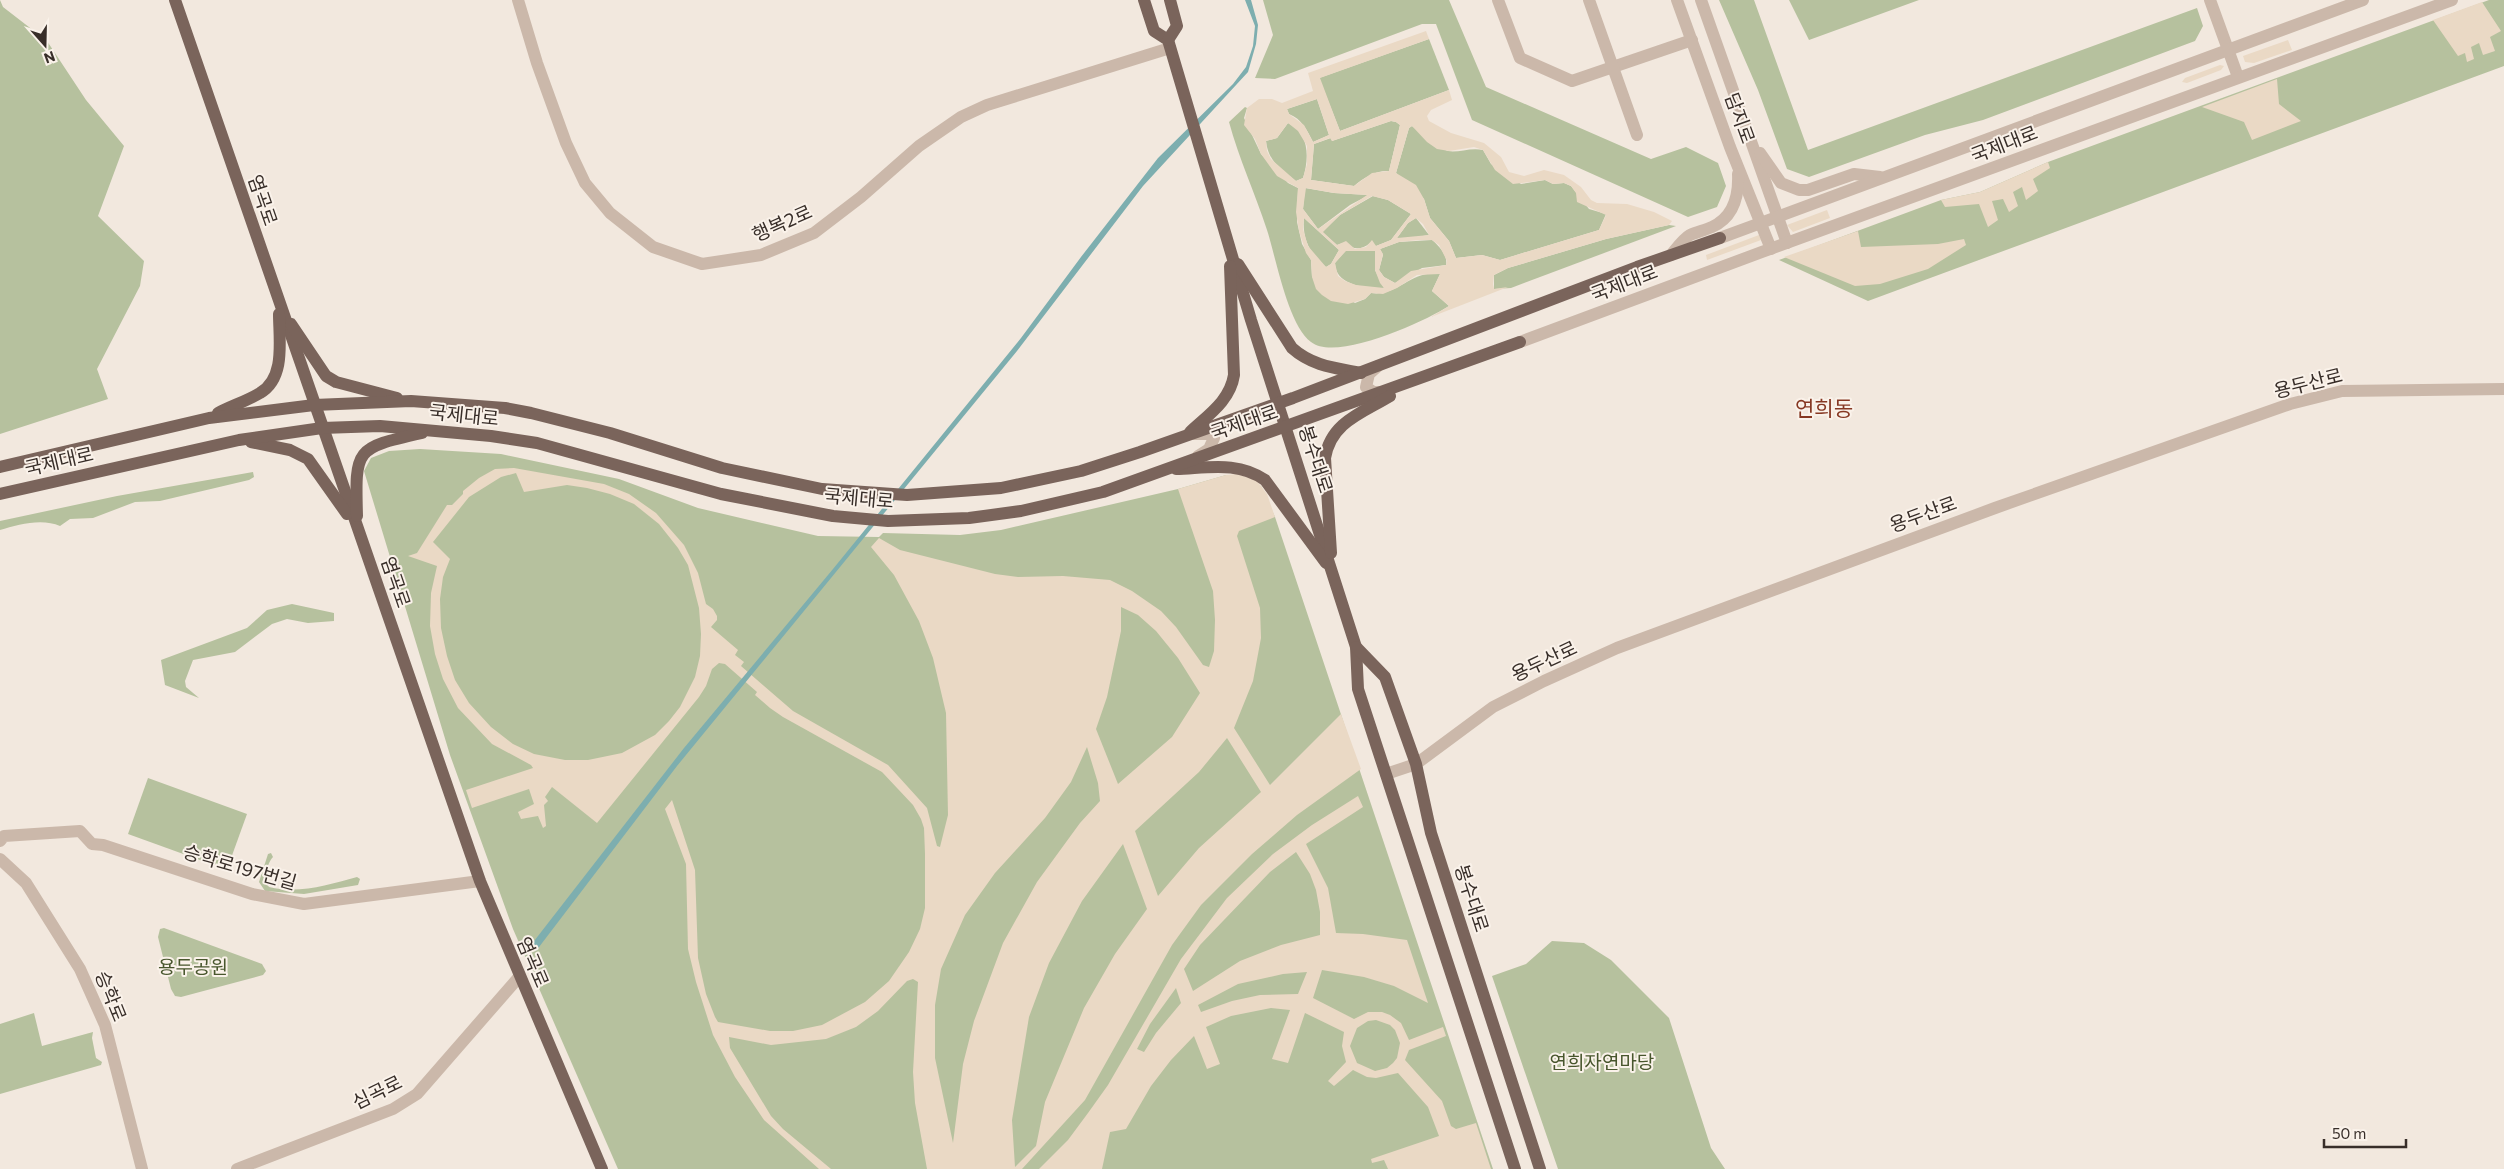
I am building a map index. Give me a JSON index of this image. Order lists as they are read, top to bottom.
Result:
{
  "streets": {
    "main road": ["국제대로", "염곡로", "봉수대로"],
    "street": [
      "담지로",
      "행복2로",
      "용두산로",
      "승학로197번길",
      "승학로",
      "심곡로"
    ]
  },
  "crossings": [
    ["담지로", "국제대로"],
    ["국제대로", "염곡로"],
    ["국제대로", "봉수대로"],
    ["염곡로", "승학로197번길"],
    ["염곡로", "심곡로"],
    ["행복2로", "봉수대로"],
    ["용두산로", "봉수대로"]
  ],
  "districts": ["연희동"],
  "parks": ["용두공원", "연희자연마당"],
  "scale_bar": "50 m",
  "north": "bottom"
}
